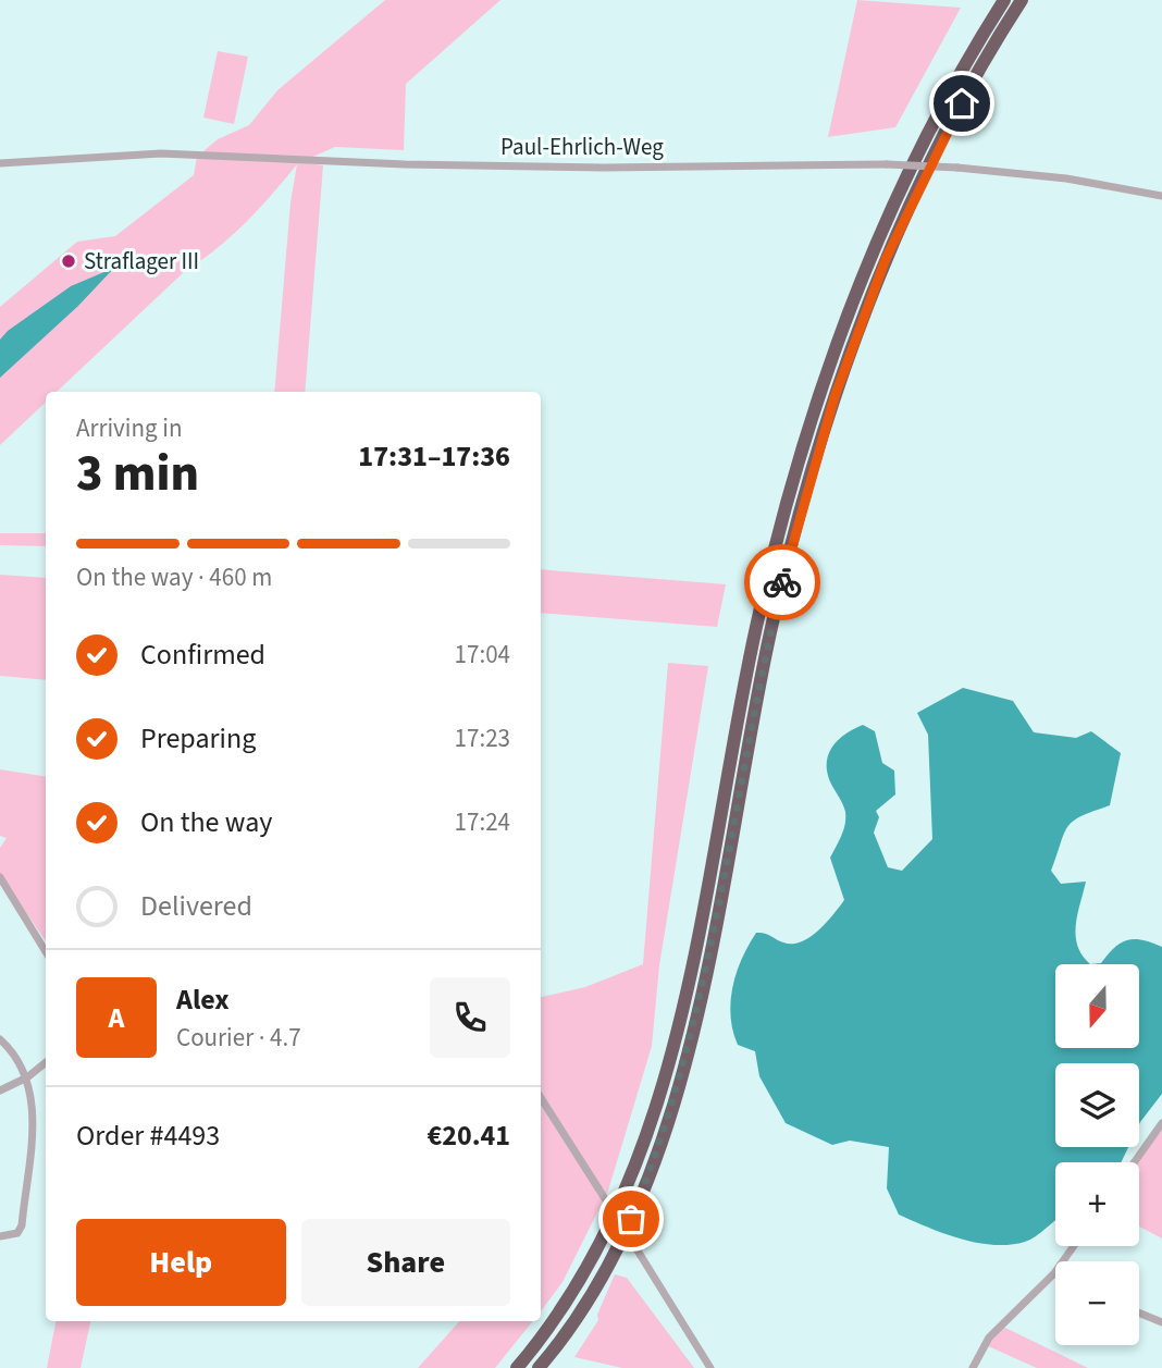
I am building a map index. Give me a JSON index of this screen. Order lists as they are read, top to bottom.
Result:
{
  "streets": {
    "street": ["Paul-Ehrlich-Weg"]
  },
  "places": ["Straflager III"],
  "north": "bottom",
  "page": {
    "heading": ["3 min", "Arriving in", "17:31–17:36"],
    "panel": [
      "Alex",
      "Courier · 4.7",
      "Order #4493",
      "€20.41"
    ],
    "bar": "On the way · 460 m",
    "list": [
      ["Confirmed", "17:04"],
      ["Preparing", "17:23"],
      ["On the way", "17:24"],
      "Delivered"
    ],
    "map_buttons": ["+", "−"],
    "round": "A",
    "buttons": ["Help", "Share"]
  }
}
